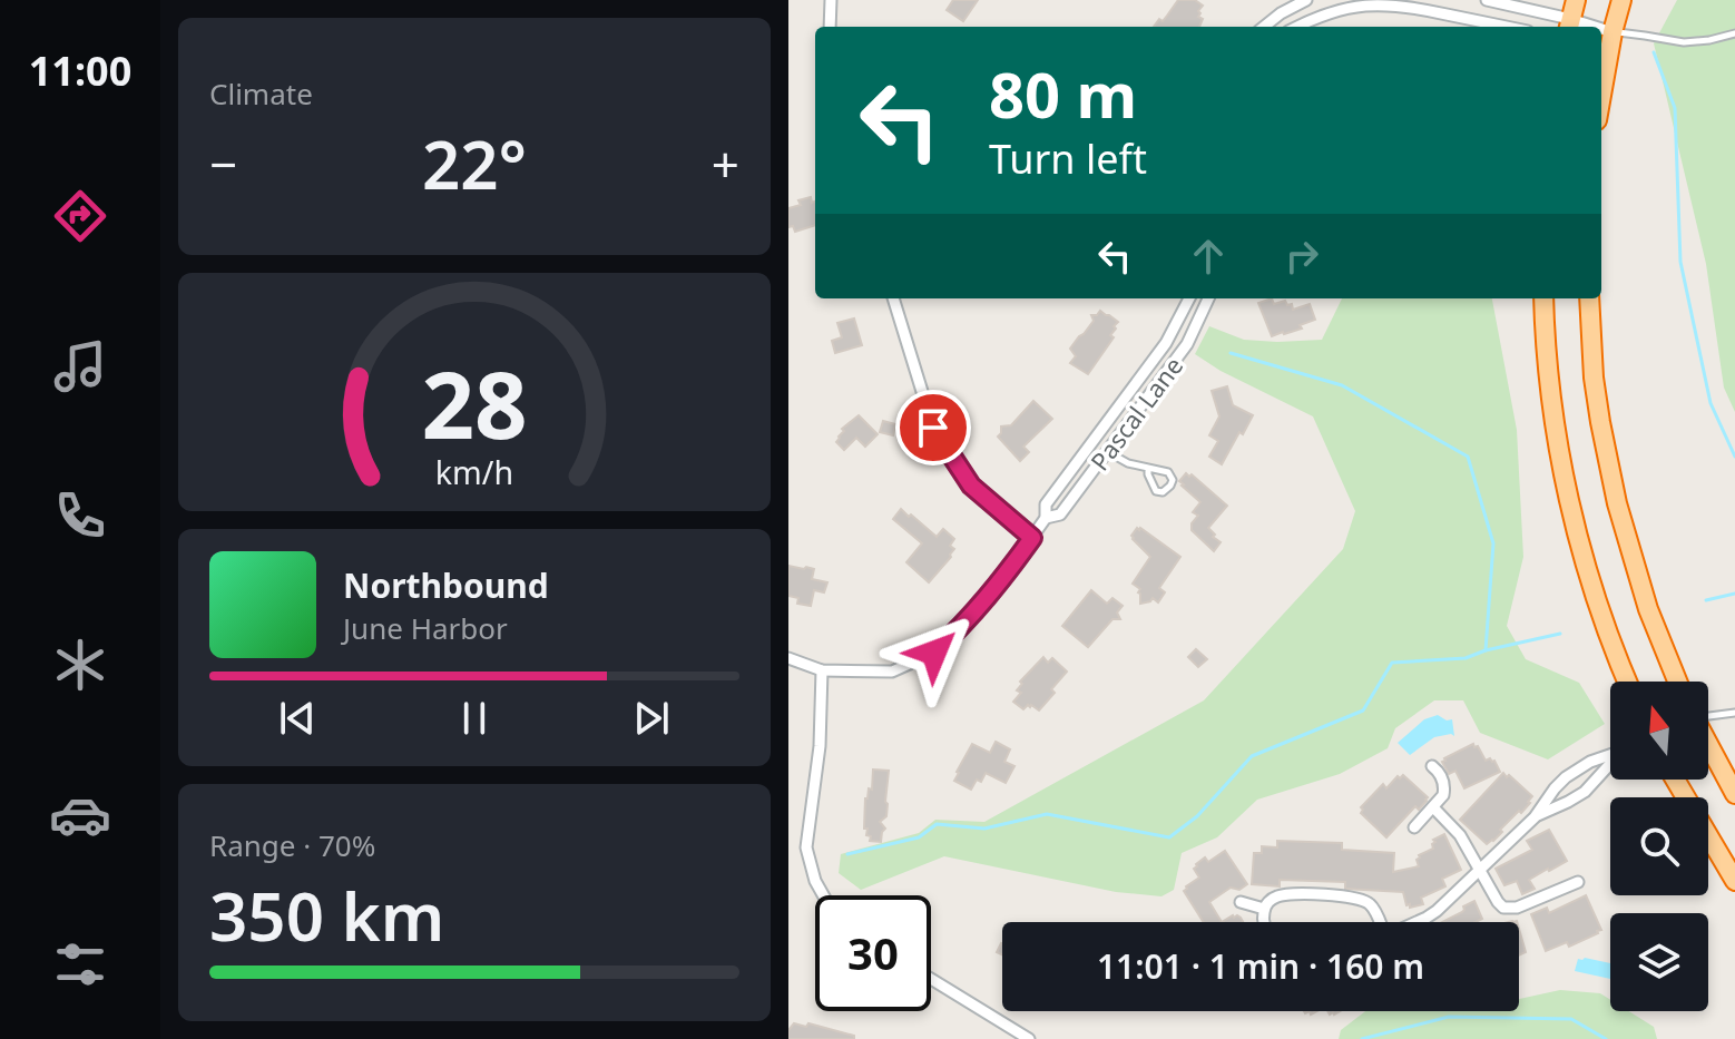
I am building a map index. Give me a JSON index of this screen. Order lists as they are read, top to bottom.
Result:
{
  "streets": {
    "street": ["Pascal Lane"]
  },
  "north": "top",
  "page": {
    "tabs": "11:00",
    "tile": [
      "Climate",
      ["Range · 70%", "350 km"]
    ],
    "turn": ["80 m", "Turn left"],
    "heat": ["−", "22°", "+"],
    "song": ["Northbound", "June Harbor"],
    "limit": "30",
    "trip": "11:01 · 1 min · 160 m",
    "gauge": ["28", "km/h"]
  }
}
